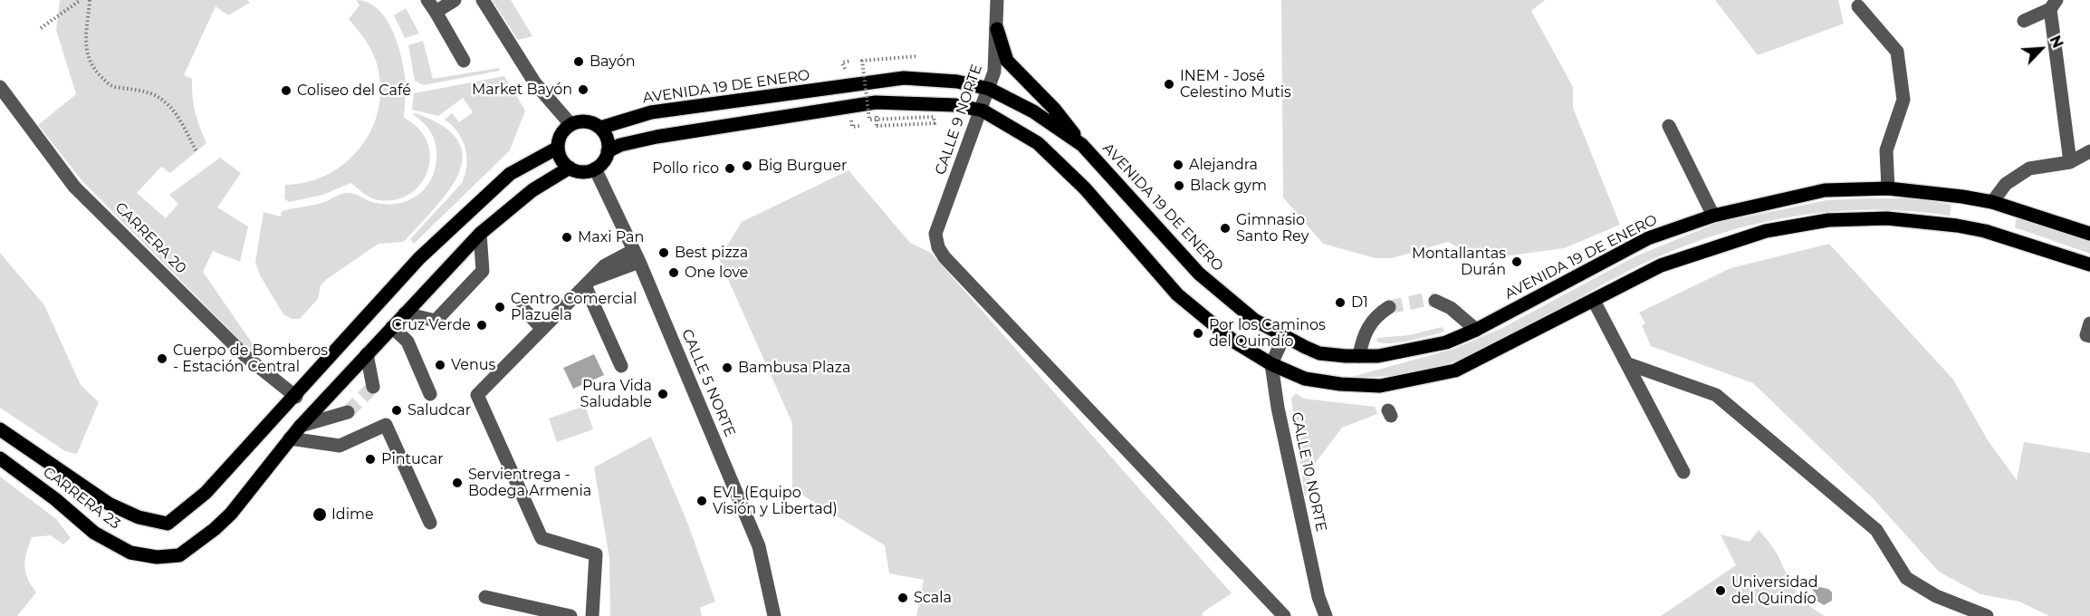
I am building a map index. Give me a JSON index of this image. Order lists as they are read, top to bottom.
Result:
{
  "streets": {
    "main road": ["AVENIDA 19 DE ENERO", "CARRERA 23"],
    "street": [
      "CALLE 9 NORTE",
      "CARRERA 20",
      "CALLE 5 NORTE",
      "CALLE 10 NORTE"
    ]
  },
  "crossings": [
    ["AVENIDA 19 DE ENERO", "CALLE 9 NORTE"],
    ["AVENIDA 19 DE ENERO", "CALLE 5 NORTE"],
    ["CARRERA 20", "CARRERA 23"]
  ],
  "places": [
    "Bayón",
    "INEM - José Celestino Mutis",
    "Market Bayón",
    "Coliseo del Café",
    "Alejandra",
    "Big Burguer",
    "Pollo rico",
    "Black gym",
    "Gimnasio Santo Rey",
    "Maxi Pan",
    "Best pizza",
    "Montallantas Durán",
    "One love",
    "D1",
    "Centro Comercial Plazuela",
    "Cruz Verde",
    "Por los Caminos del Quindío",
    "Cuerpo de Bomberos - Estación Central",
    "Venus",
    "Bambusa Plaza",
    "Pura Vida Saludable",
    "Saludcar",
    "Pintucar",
    "Servientrega - Bodega Armenia",
    "EVL (Equipo Visión y Libertad)",
    "Idime",
    "Universidad del Quindío",
    "Scala"
  ],
  "north": "top right"
}
